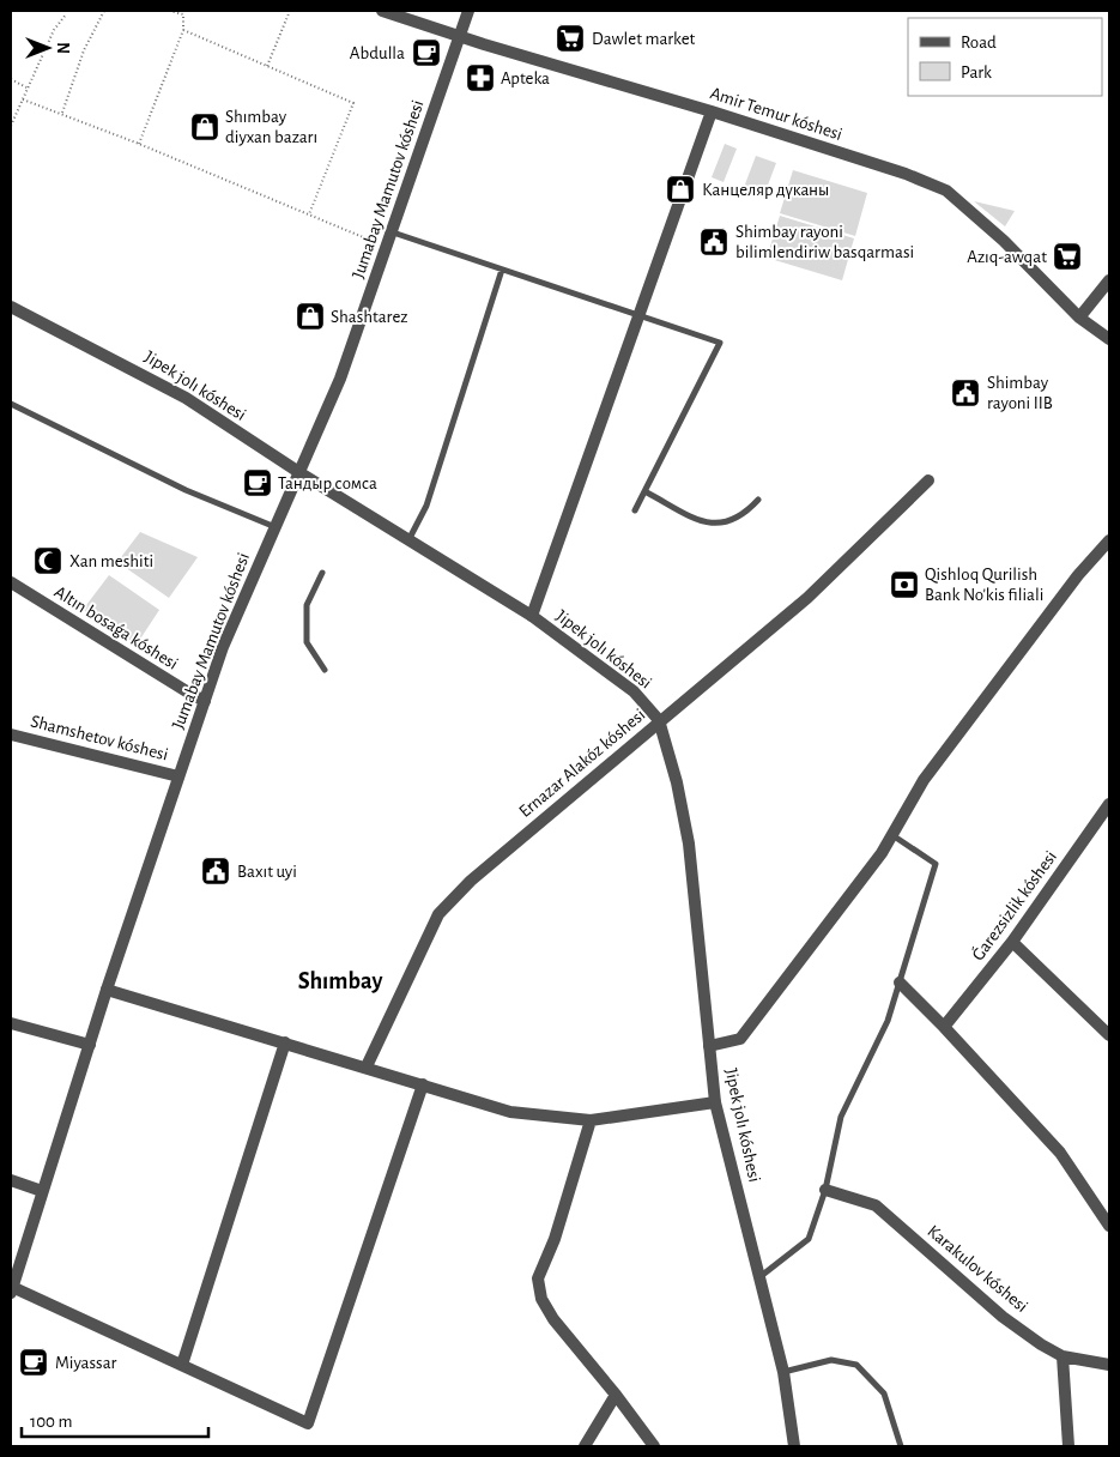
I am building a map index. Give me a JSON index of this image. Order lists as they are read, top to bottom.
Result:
{
  "streets": {
    "street": [
      "Amir Temur kóshesi",
      "Jumabay Mamutov kóshesi",
      "Jipek jolı kóshesi",
      "Altın bosaǵa kóshesi",
      "Shamshetov kóshesi",
      "Ernazar Alakóz kóshesi",
      "Ǵarezsizlik kóshesi",
      "Karakulov kóshesi"
    ]
  },
  "crossings": [
    ["Amir Temur kóshesi", "Jumabay Mamutov kóshesi"],
    ["Jumabay Mamutov kóshesi", "Jipek jolı kóshesi"],
    ["Jumabay Mamutov kóshesi", "Altın bosaǵa kóshesi"],
    ["Jumabay Mamutov kóshesi", "Shamshetov kóshesi"],
    ["Jipek jolı kóshesi", "Ernazar Alakóz kóshesi"]
  ],
  "districts": ["Shımbay"],
  "places": {
    "supermarket": ["Dawlet market", "Azıq-awqat"],
    "cafe": ["Abdulla", "Тандыр сомса", "Miyassar"],
    "pharmacy": ["Apteka"],
    "shop": ["Shımbay diyxan bazarı", "Канцеляр дүканы", "Shashtarez"],
    "public building": ["Shimbay rayoni bilimlendiriw basqarmasi", "Shimbay rayoni IIB", "Baxıt uyi"],
    "mosque": ["Xan meshiti"],
    "bank": ["Qishloq Qurilish Bank No'kis filiali"]
  },
  "legend": ["Road", "Park"],
  "scale_bar": "100 m",
  "north": "right"
}
